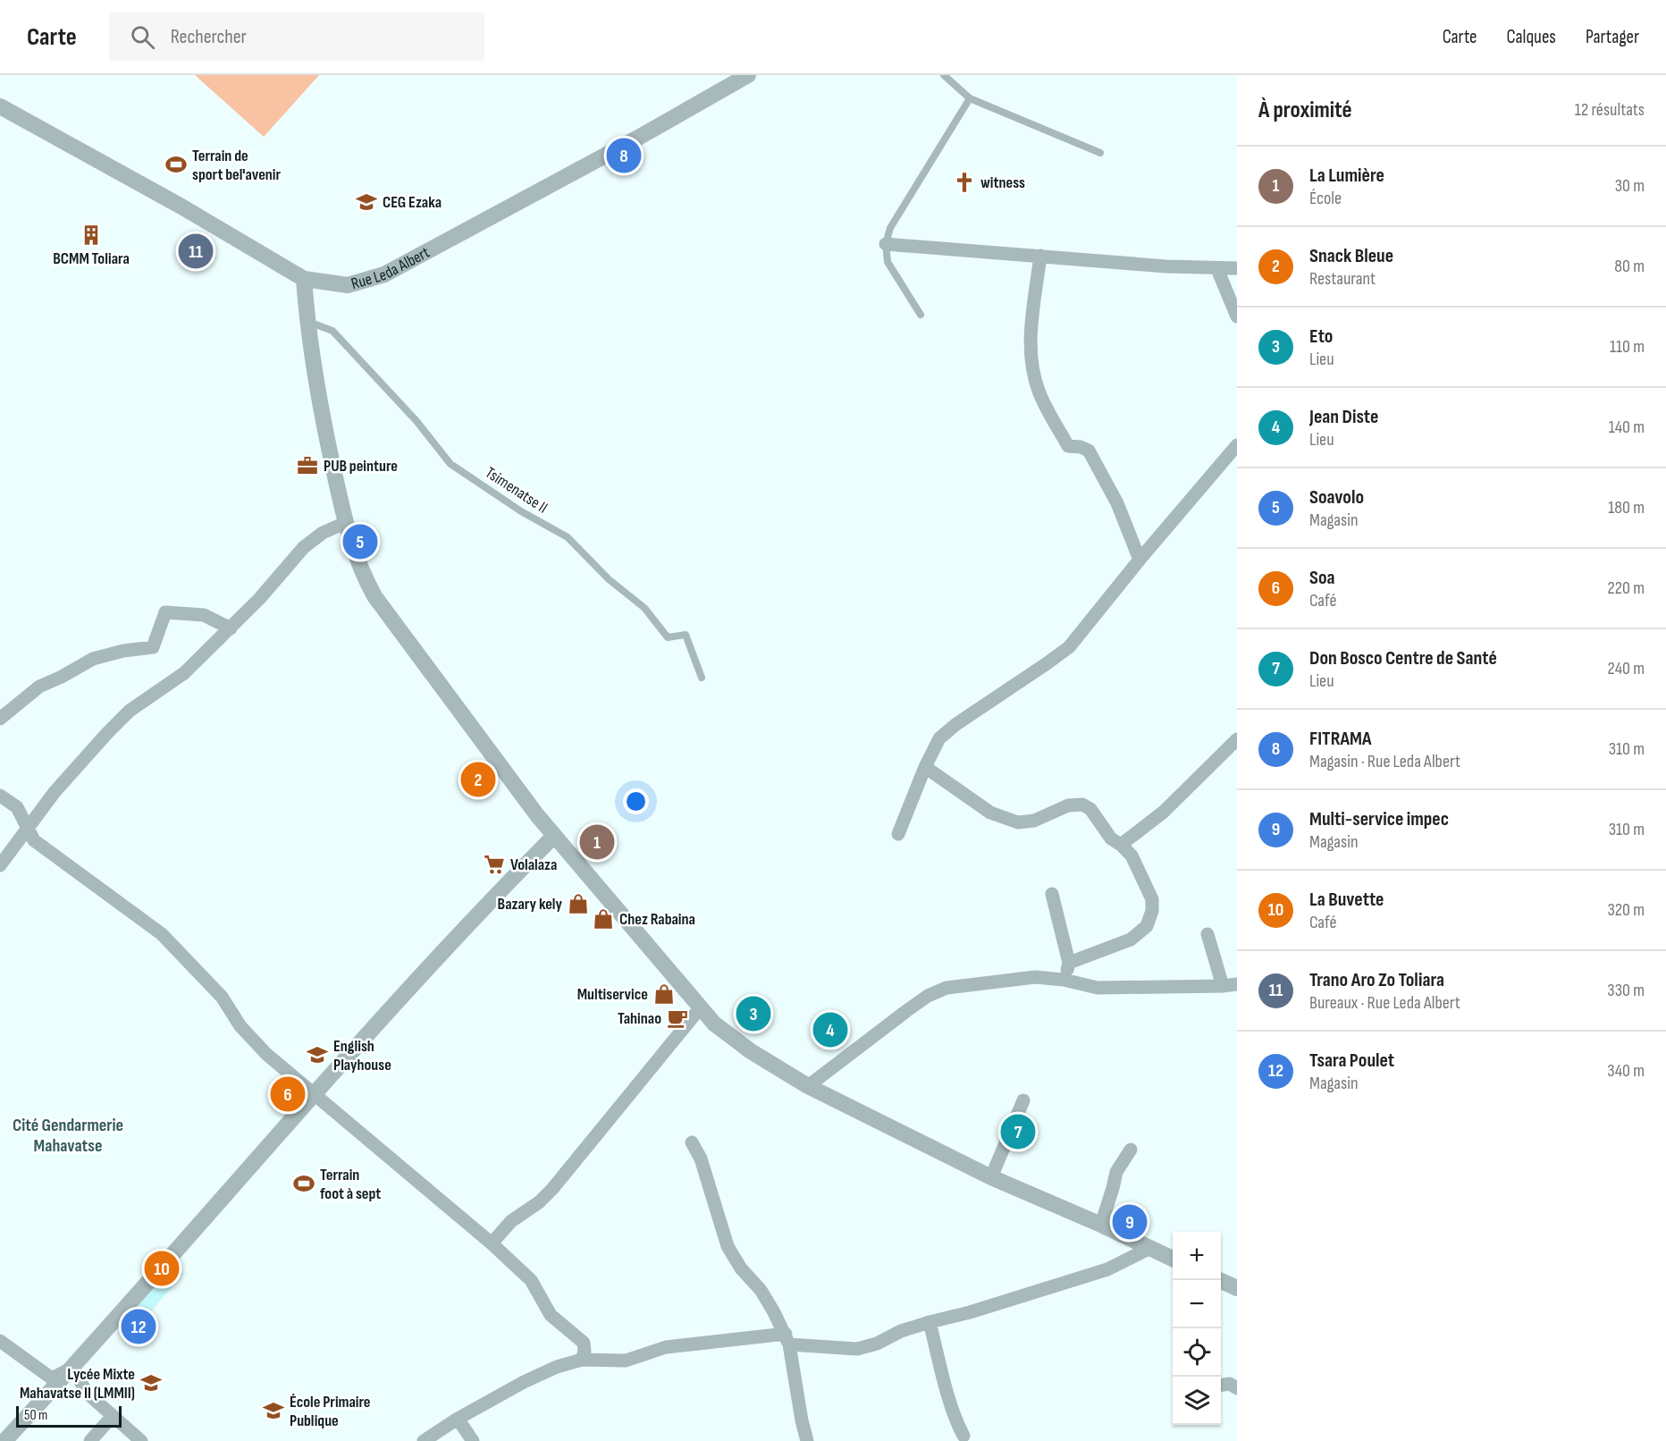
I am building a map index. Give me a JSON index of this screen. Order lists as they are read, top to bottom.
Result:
{
  "streets": {
    "street": ["Rue Leda Albert"],
    "lane": ["Tsimenatse II"]
  },
  "districts": ["Cité Gendarmerie Mahavatse"],
  "places": {
    "sports": ["Terrain de sport bel'avenir", "Terrain foot à sept"],
    "church": ["witness"],
    "school or university": [
      "CEG Ezaka",
      "English Playhouse",
      "Lycée Mixte Mahavatse II (LMMII)",
      "École Primaire Publique"
    ],
    "building": ["BCMM Toliara"],
    "office": ["PUB peinture"],
    "supermarket": ["Volalaza"],
    "shop": ["Bazary kely", "Chez Rabaina", "Multiservice"],
    "cafe": ["Tahinao"]
  },
  "scale_bar": "50 m",
  "page": {
    "header": "Carte",
    "search": "Rechercher",
    "nav": ["Carte", "Calques", "Partager"],
    "heading": ["À proximité", "12 résultats"],
    "pins": [
      "8",
      "11",
      "5",
      "2",
      "1",
      "3",
      "4",
      "6",
      "7",
      "9",
      "10",
      "12"
    ],
    "list": [
      {
        "mark": "1",
        "name": "La Lumière",
        "note": "École",
        "value": "30 m"
      },
      {
        "mark": "2",
        "name": "Snack Bleue",
        "note": "Restaurant",
        "value": "80 m"
      },
      {
        "mark": "3",
        "name": "Eto",
        "note": "Lieu",
        "value": "110 m"
      },
      {
        "mark": "4",
        "name": "Jean Diste",
        "note": "Lieu",
        "value": "140 m"
      },
      {
        "mark": "5",
        "name": "Soavolo",
        "note": "Magasin",
        "value": "180 m"
      },
      {
        "mark": "6",
        "name": "Soa",
        "note": "Café",
        "value": "220 m"
      },
      {
        "mark": "7",
        "name": "Don Bosco Centre de Santé",
        "note": "Lieu",
        "value": "240 m"
      },
      {
        "mark": "8",
        "name": "FITRAMA",
        "note": "Magasin · Rue Leda Albert",
        "value": "310 m"
      },
      {
        "mark": "9",
        "name": "Multi-service impec",
        "note": "Magasin",
        "value": "310 m"
      },
      {
        "mark": "10",
        "name": "La Buvette",
        "note": "Café",
        "value": "320 m"
      },
      {
        "mark": "11",
        "name": "Trano Aro Zo Toliara",
        "note": "Bureaux · Rue Leda Albert",
        "value": "330 m"
      },
      {
        "mark": "12",
        "name": "Tsara Poulet",
        "note": "Magasin",
        "value": "340 m"
      }
    ],
    "map_buttons": ["+", "−"],
    "scale": "50 m"
  }
}
